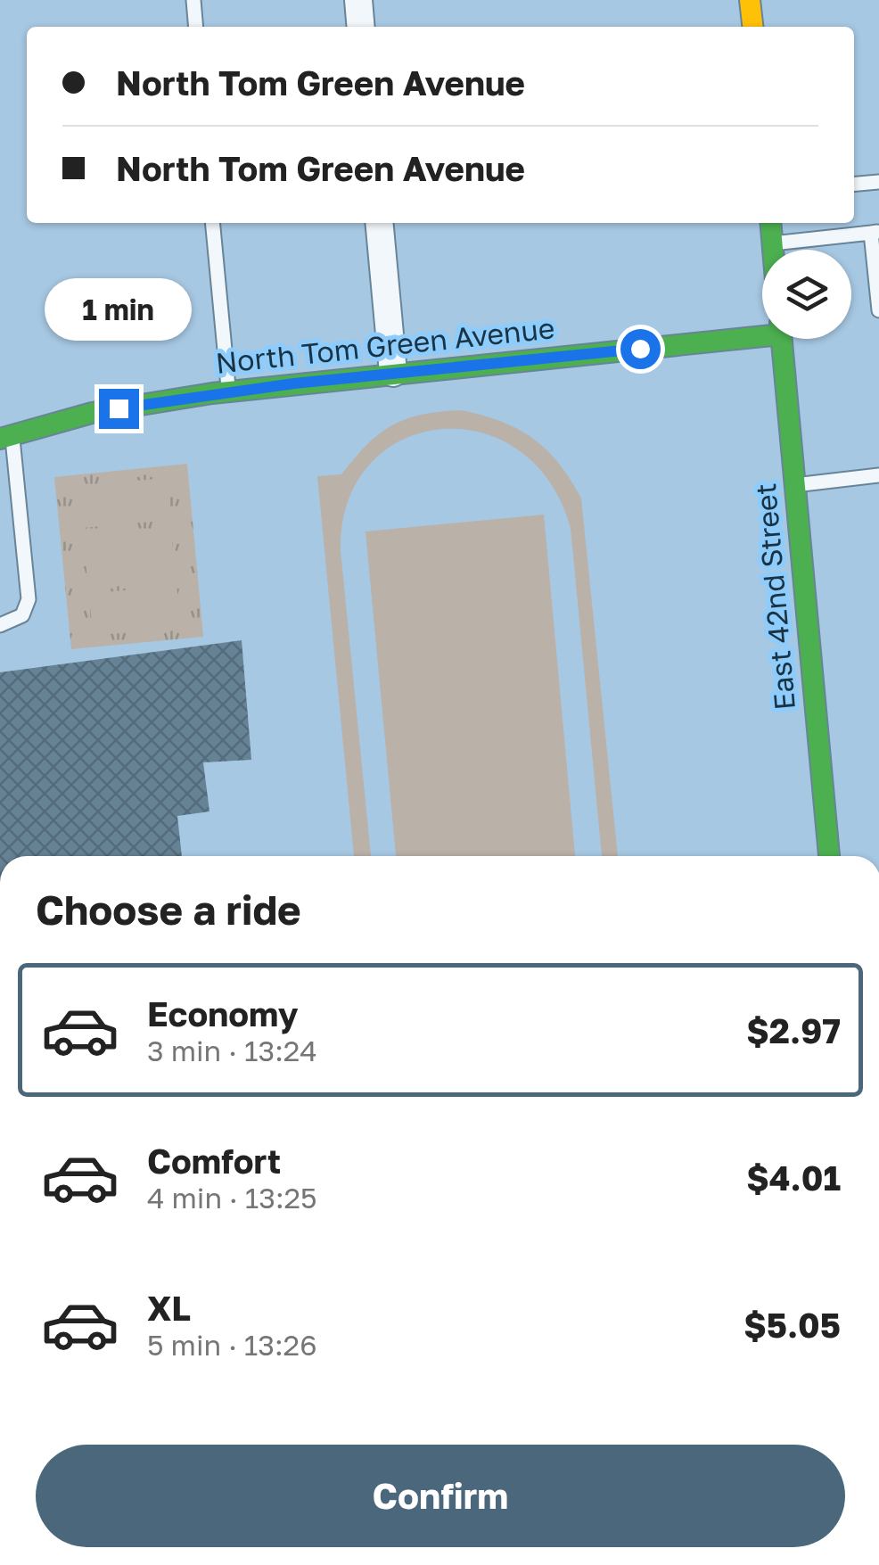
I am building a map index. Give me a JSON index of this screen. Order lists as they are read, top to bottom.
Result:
{
  "streets": {
    "main road": ["North Tom Green Avenue", "East 42nd Street"]
  },
  "page": {
    "banner": ["North Tom Green Avenue", "North Tom Green Avenue"],
    "bubble": "1 min",
    "heading": "Choose a ride",
    "list": [
      {
        "name": "Economy",
        "note": "3 min · 13:24",
        "value": "$2.97"
      },
      {
        "name": "Comfort",
        "note": "4 min · 13:25",
        "value": "$4.01"
      },
      {
        "name": "XL",
        "note": "5 min · 13:26",
        "value": "$5.05"
      }
    ],
    "buttons": "Confirm"
  }
}
